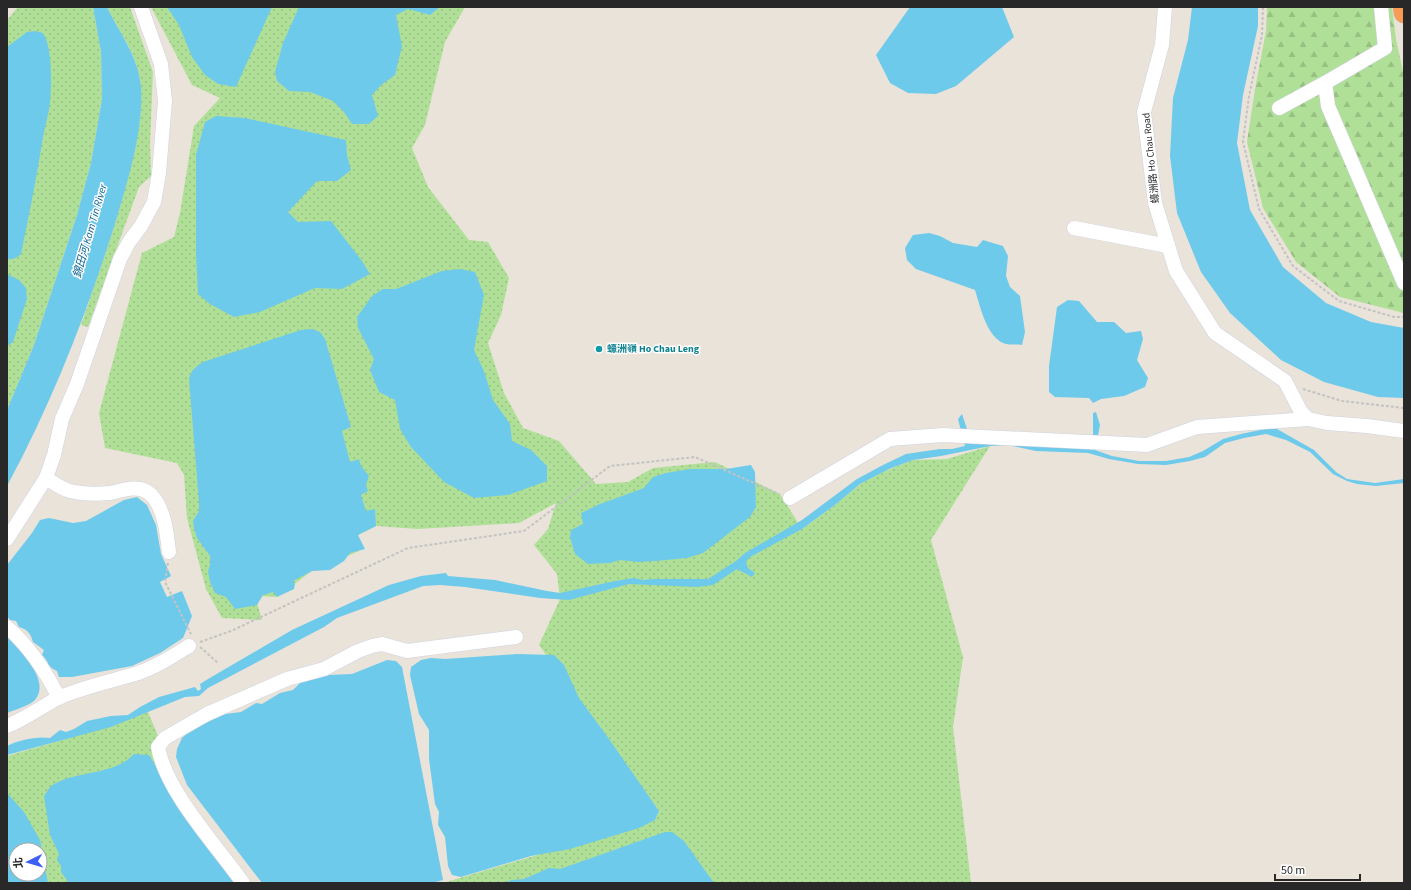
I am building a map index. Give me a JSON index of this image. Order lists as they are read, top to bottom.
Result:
{
  "streets": {
    "street": ["蠔洲路 Ho Chau Road"]
  },
  "water": ["錦田河 Kam Tin River"],
  "places": ["蠔洲嶺 Ho Chau Leng"],
  "scale_bar": "50 m",
  "north": "left"
}
